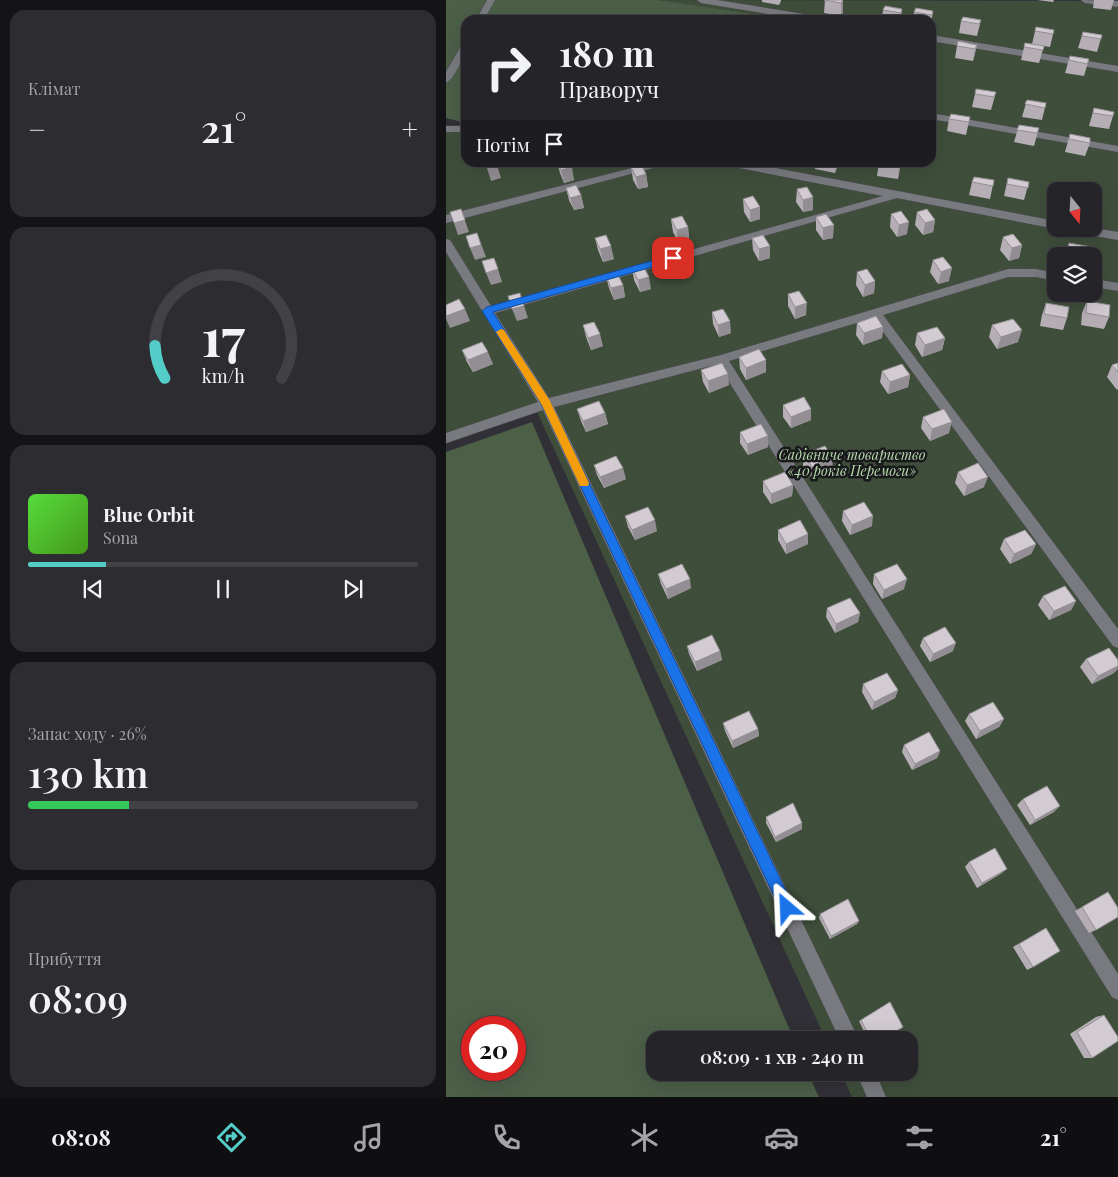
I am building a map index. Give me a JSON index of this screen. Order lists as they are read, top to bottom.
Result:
{
  "parks": ["Садівниче товариство «40 років Перемоги»"],
  "north": "bottom",
  "page": {
    "tile": [
      "Клімат",
      ["Запас ходу · 26%", "130 km"],
      ["Прибуття", "08:09"]
    ],
    "turn": ["180 m", "Праворуч"],
    "heat": ["−", "21°", "+"],
    "then": "Потім",
    "song": ["Blue Orbit", "Sona"],
    "limit": "20",
    "trip": "08:09 · 1 хв · 240 m",
    "tabs": ["08:08", "21°"],
    "gauge": ["17", "km/h"]
  }
}
